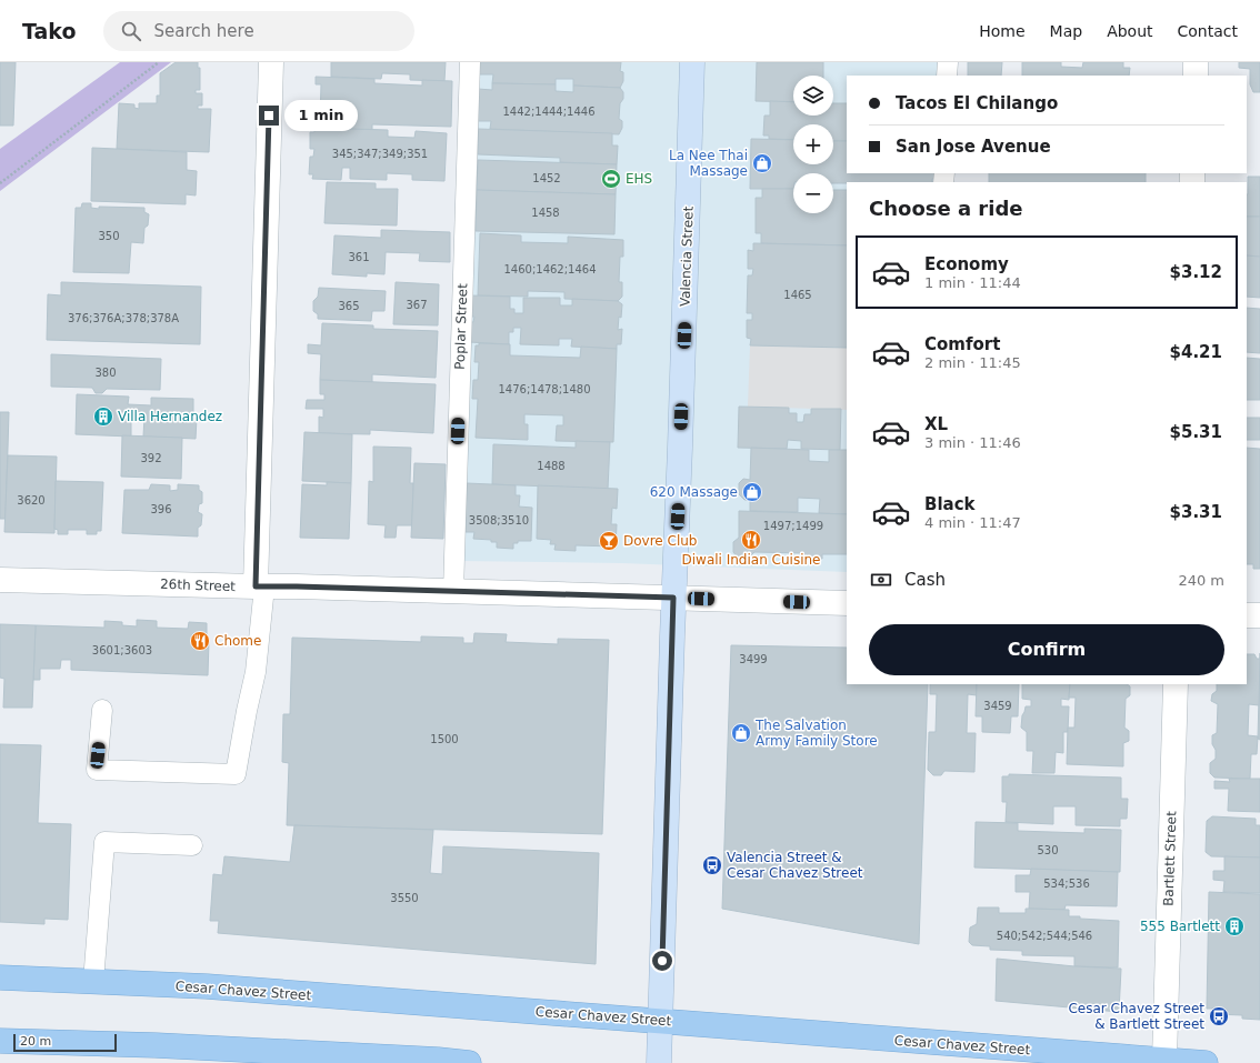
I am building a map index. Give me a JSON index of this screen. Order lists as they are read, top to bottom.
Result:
{
  "streets": {
    "main road": ["Cesar Chavez Street"],
    "street": ["Valencia Street", "26th Street", "Bartlett Street"],
    "lane": ["Poplar Street"]
  },
  "crossings": [
    ["Valencia Street", "26th Street"],
    ["Valencia Street", "Cesar Chavez Street"],
    ["Poplar Street", "26th Street"],
    ["Bartlett Street", "Cesar Chavez Street"]
  ],
  "places": {
    "shop": ["La Nee Thai Massage", "620 Massage", "The Salvation Army Family Store"],
    "sports": ["EHS"],
    "building": ["Villa Hernandez", "555 Bartlett"],
    "restaurant": ["Diwali Indian Cuisine", "Chome"],
    "bar": ["Dovre Club"],
    "bus stop": ["Valencia Street & Cesar Chavez Street", "Cesar Chavez Street & Bartlett Street"]
  },
  "house_numbers": [
    "1442;1444;1446",
    "345;347;349;351",
    "1452",
    "1458",
    "350",
    "361",
    "1460;1462;1464",
    "1465",
    "367",
    "365",
    "376;376A;378;378A",
    "380",
    "1476;1478;1480",
    "392",
    "1488",
    "3620",
    "396",
    "3508;3510",
    "1497;1499",
    "3601;3603",
    "3499",
    "3459",
    "1500",
    "530",
    "534;536",
    "3550",
    "540;542;544;546"
  ],
  "scale_bar": "20 m",
  "page": {
    "header": "Tako",
    "search": "Search here",
    "nav": [
      "Home",
      "Map",
      "About",
      "Contact"
    ],
    "map_buttons": ["+", "−"],
    "banner": ["Tacos El Chilango", "San Jose Avenue"],
    "bubble": "1 min",
    "heading": "Choose a ride",
    "list": [
      {
        "name": "Economy",
        "note": "1 min · 11:44",
        "value": "$3.12"
      },
      {
        "name": "Comfort",
        "note": "2 min · 11:45",
        "value": "$4.21"
      },
      {
        "name": "XL",
        "note": "3 min · 11:46",
        "value": "$5.31"
      },
      {
        "name": "Black",
        "note": "4 min · 11:47",
        "value": "$3.31"
      }
    ],
    "pay": ["Cash", "240 m"],
    "buttons": "Confirm",
    "scale": "20 m"
  }
}
